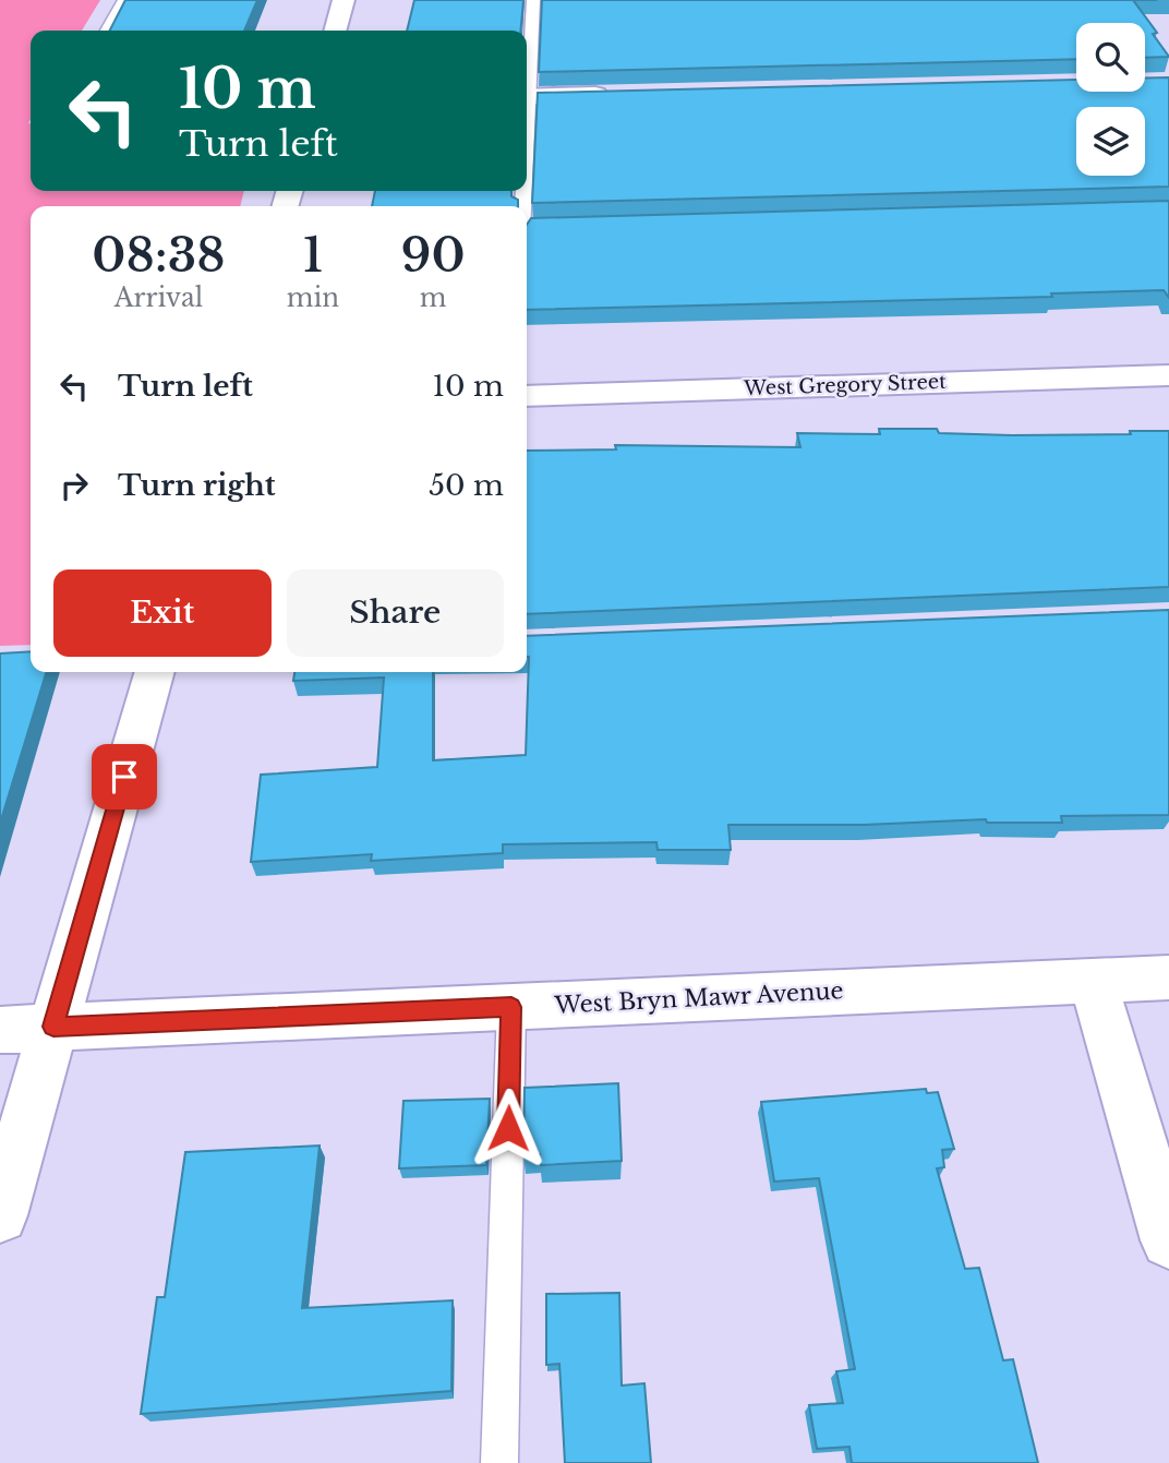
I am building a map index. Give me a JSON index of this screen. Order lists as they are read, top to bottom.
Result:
{
  "streets": {
    "street": ["West Gregory Street", "West Bryn Mawr Avenue"]
  },
  "page": {
    "turn": ["10 m", "Turn left"],
    "eta": [
      "08:38",
      "Arrival",
      "1",
      "min",
      "90",
      "m"
    ],
    "list": [
      {
        "name": "Turn left",
        "value": "10 m"
      },
      {
        "name": "Turn right",
        "value": "50 m"
      }
    ],
    "buttons": ["Exit", "Share"]
  }
}
